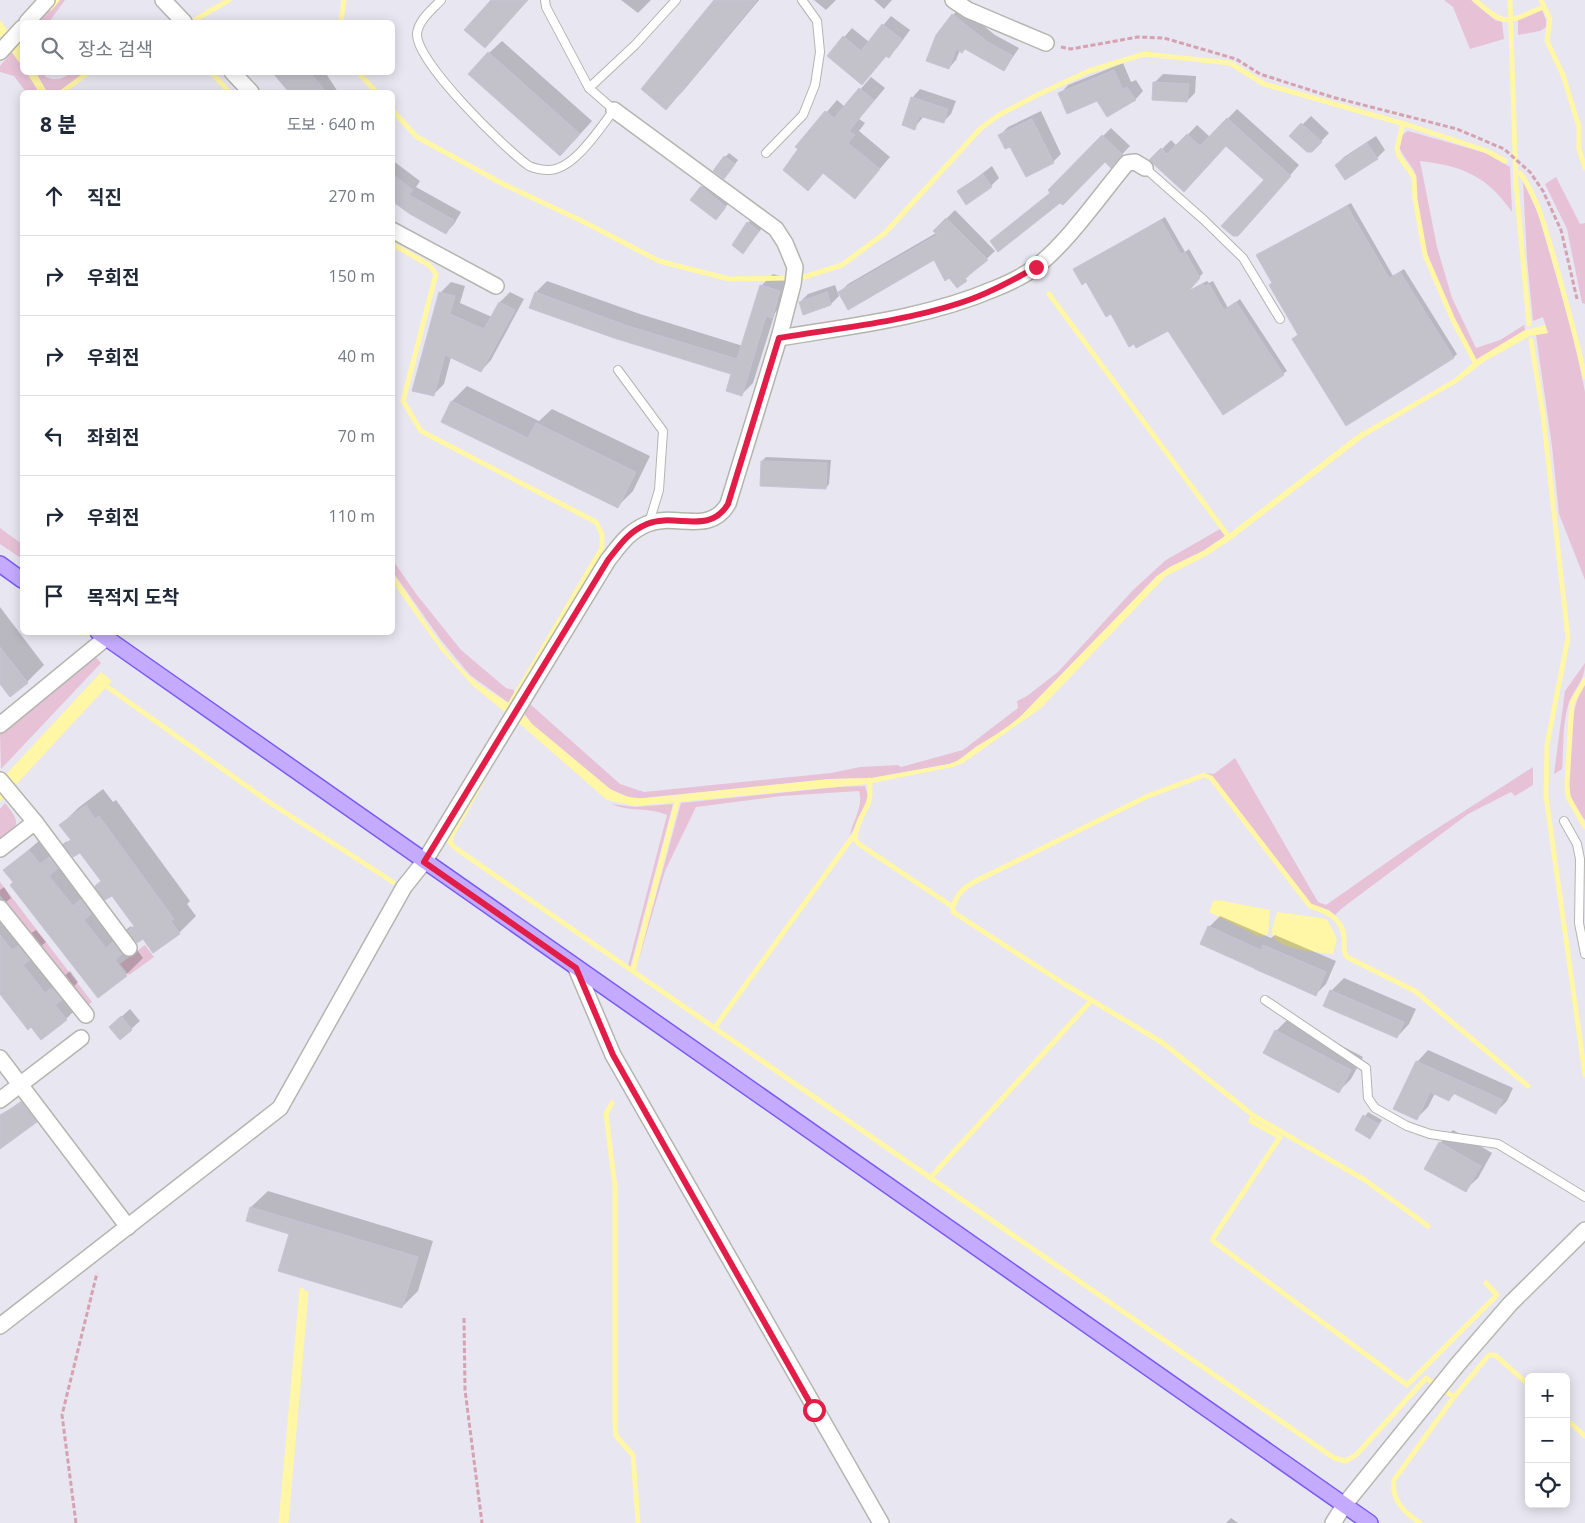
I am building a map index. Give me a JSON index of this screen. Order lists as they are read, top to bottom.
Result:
{
  "page": {
    "search": "장소 검색",
    "heading": ["8 분", "도보 · 640 m"],
    "list": [
      ["직진", "270 m"],
      ["우회전", "150 m"],
      ["우회전", "40 m"],
      ["좌회전", "70 m"],
      ["우회전", "110 m"],
      "목적지 도착"
    ],
    "map_buttons": ["+", "−"]
  }
}
